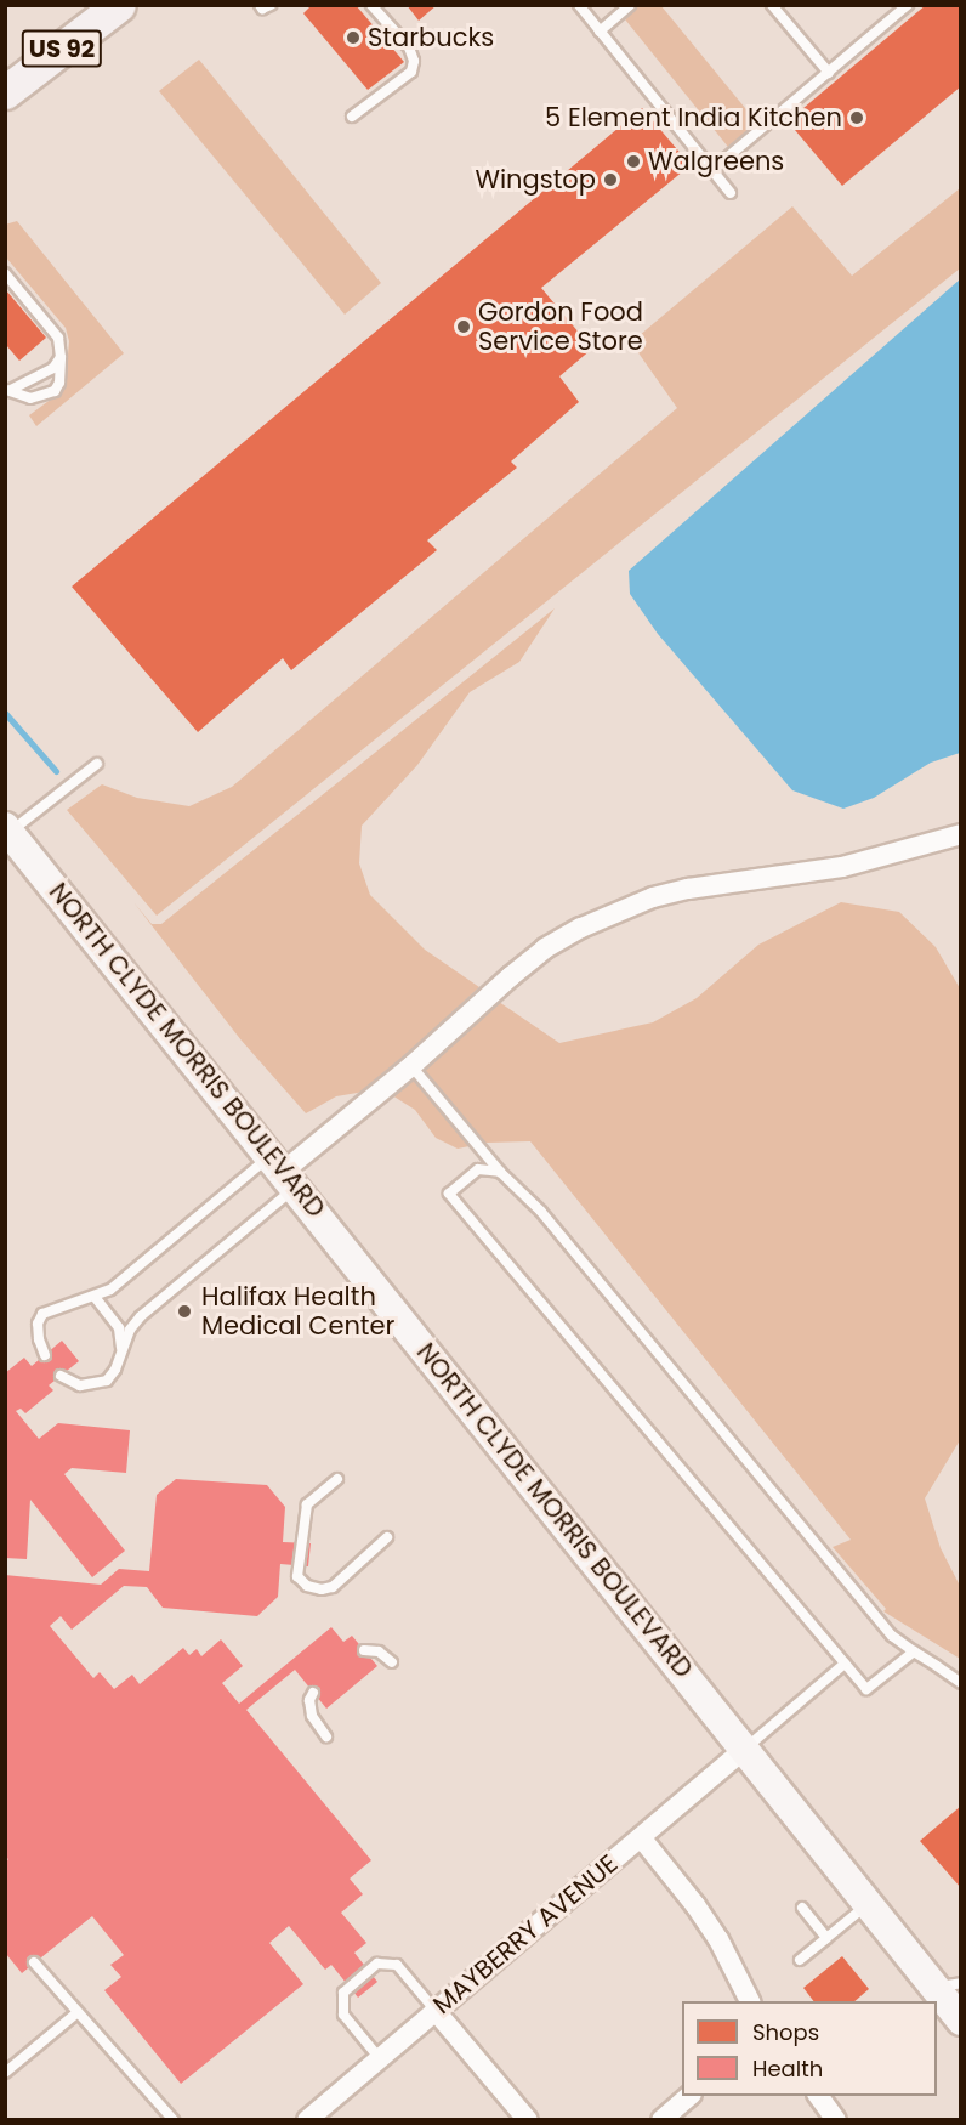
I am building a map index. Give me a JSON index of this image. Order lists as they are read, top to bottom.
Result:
{
  "streets": {
    "main road": ["US 92", "NORTH CLYDE MORRIS BOULEVARD"],
    "street": ["MAYBERRY AVENUE"]
  },
  "crossings": [
    ["NORTH CLYDE MORRIS BOULEVARD", "MAYBERRY AVENUE"]
  ],
  "places": [
    "Starbucks",
    "5 Element India Kitchen",
    "Walgreens",
    "Wingstop",
    "Gordon Food Service Store",
    "Halifax Health Medical Center"
  ],
  "legend": ["Shops", "Health"]
}
